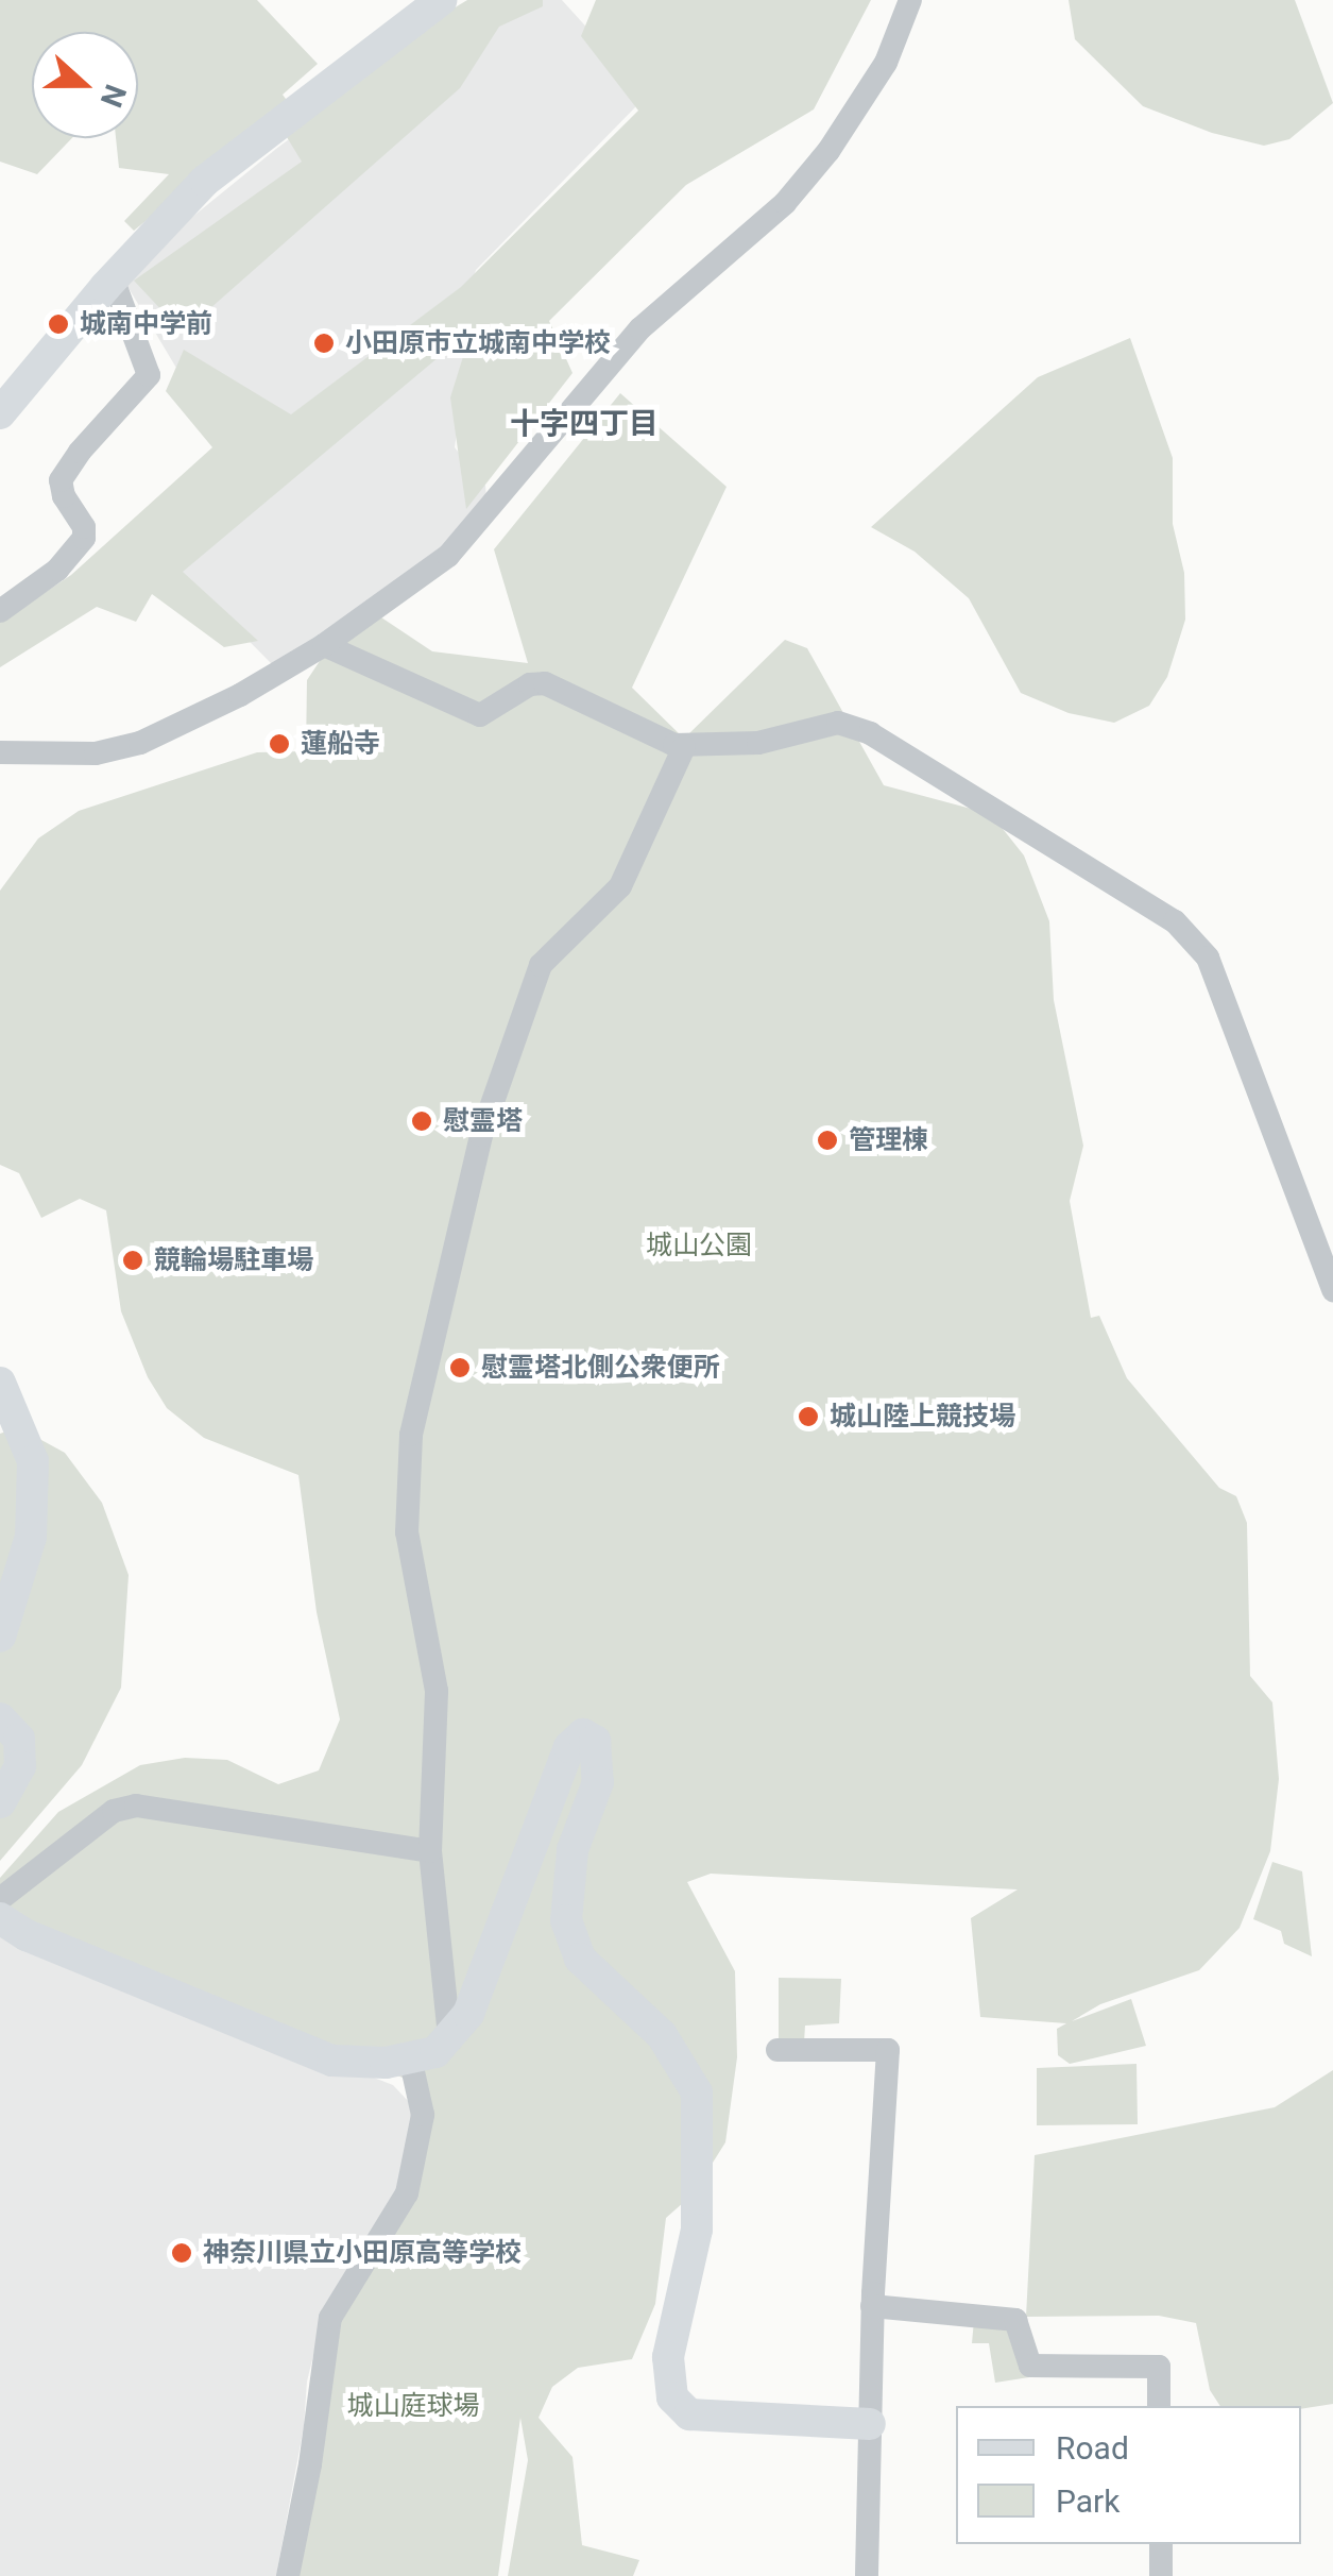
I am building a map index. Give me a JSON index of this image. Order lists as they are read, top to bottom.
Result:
{
  "districts": ["十字四丁目"],
  "parks": ["城山公園", "城山庭球場"],
  "places": [
    "城南中学前",
    "小田原市立城南中学校",
    "蓮船寺",
    "慰霊塔",
    "管理棟",
    "競輪場駐車場",
    "慰霊塔北側公衆便所",
    "城山陸上競技場",
    "神奈川県立小田原高等学校"
  ],
  "legend": ["Road", "Park"],
  "north": "right"
}
